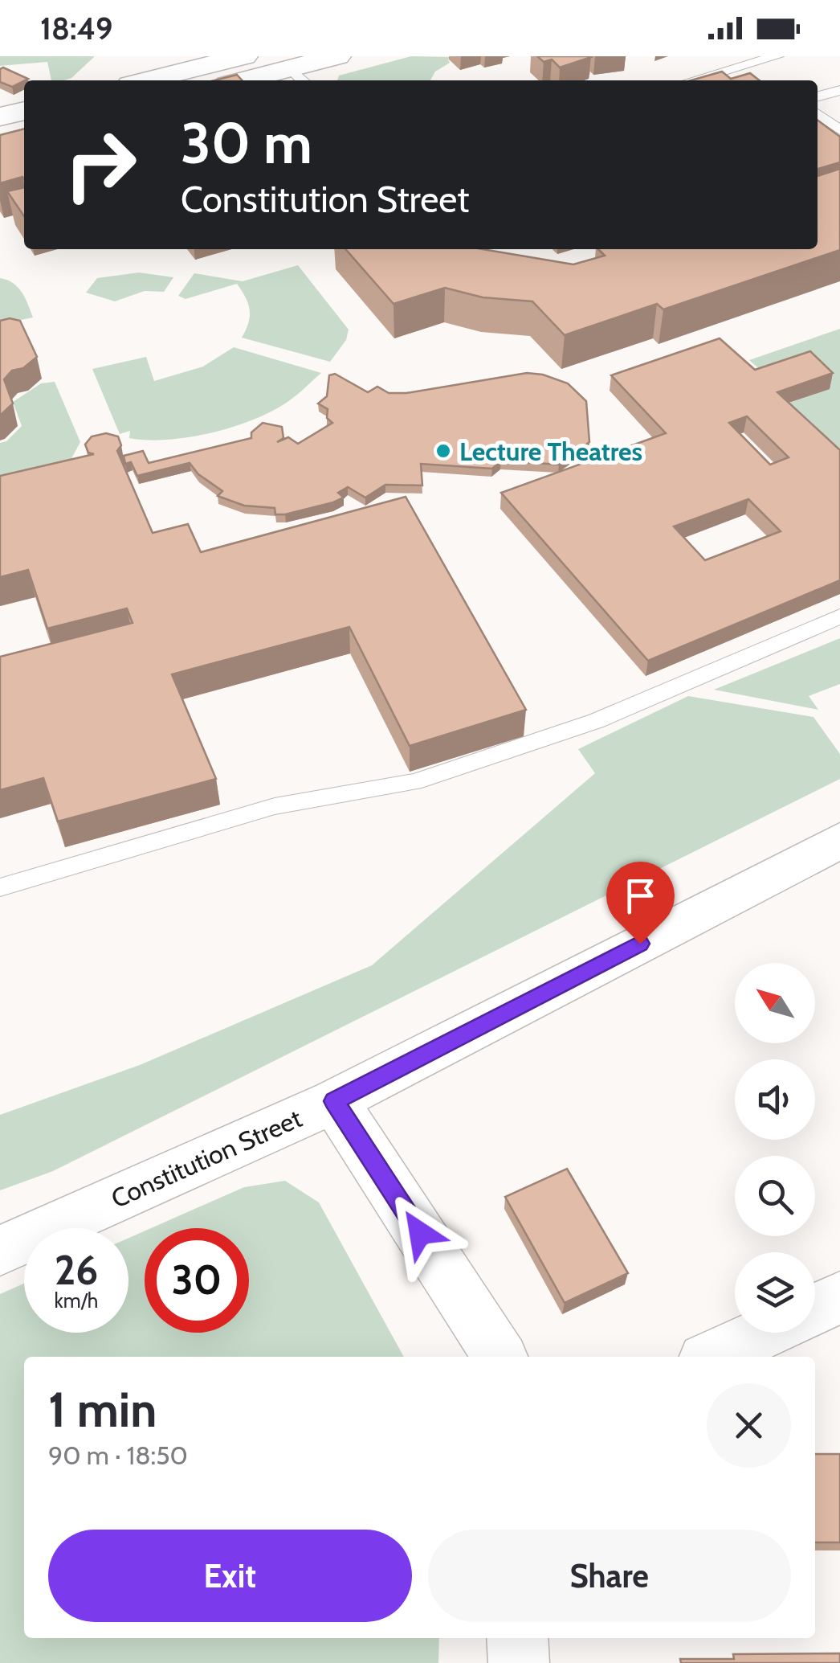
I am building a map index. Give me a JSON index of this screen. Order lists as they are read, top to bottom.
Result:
{
  "streets": {
    "street": ["Constitution Street"]
  },
  "places": ["Lecture Theatres"],
  "north": "top left",
  "page": {
    "status": "18:49",
    "turn": ["30 m", "Constitution Street"],
    "speed": "26 km/h",
    "limit": "30",
    "heading": ["1 min", "90 m · 18:50"],
    "buttons": ["Exit", "Share"]
  }
}
